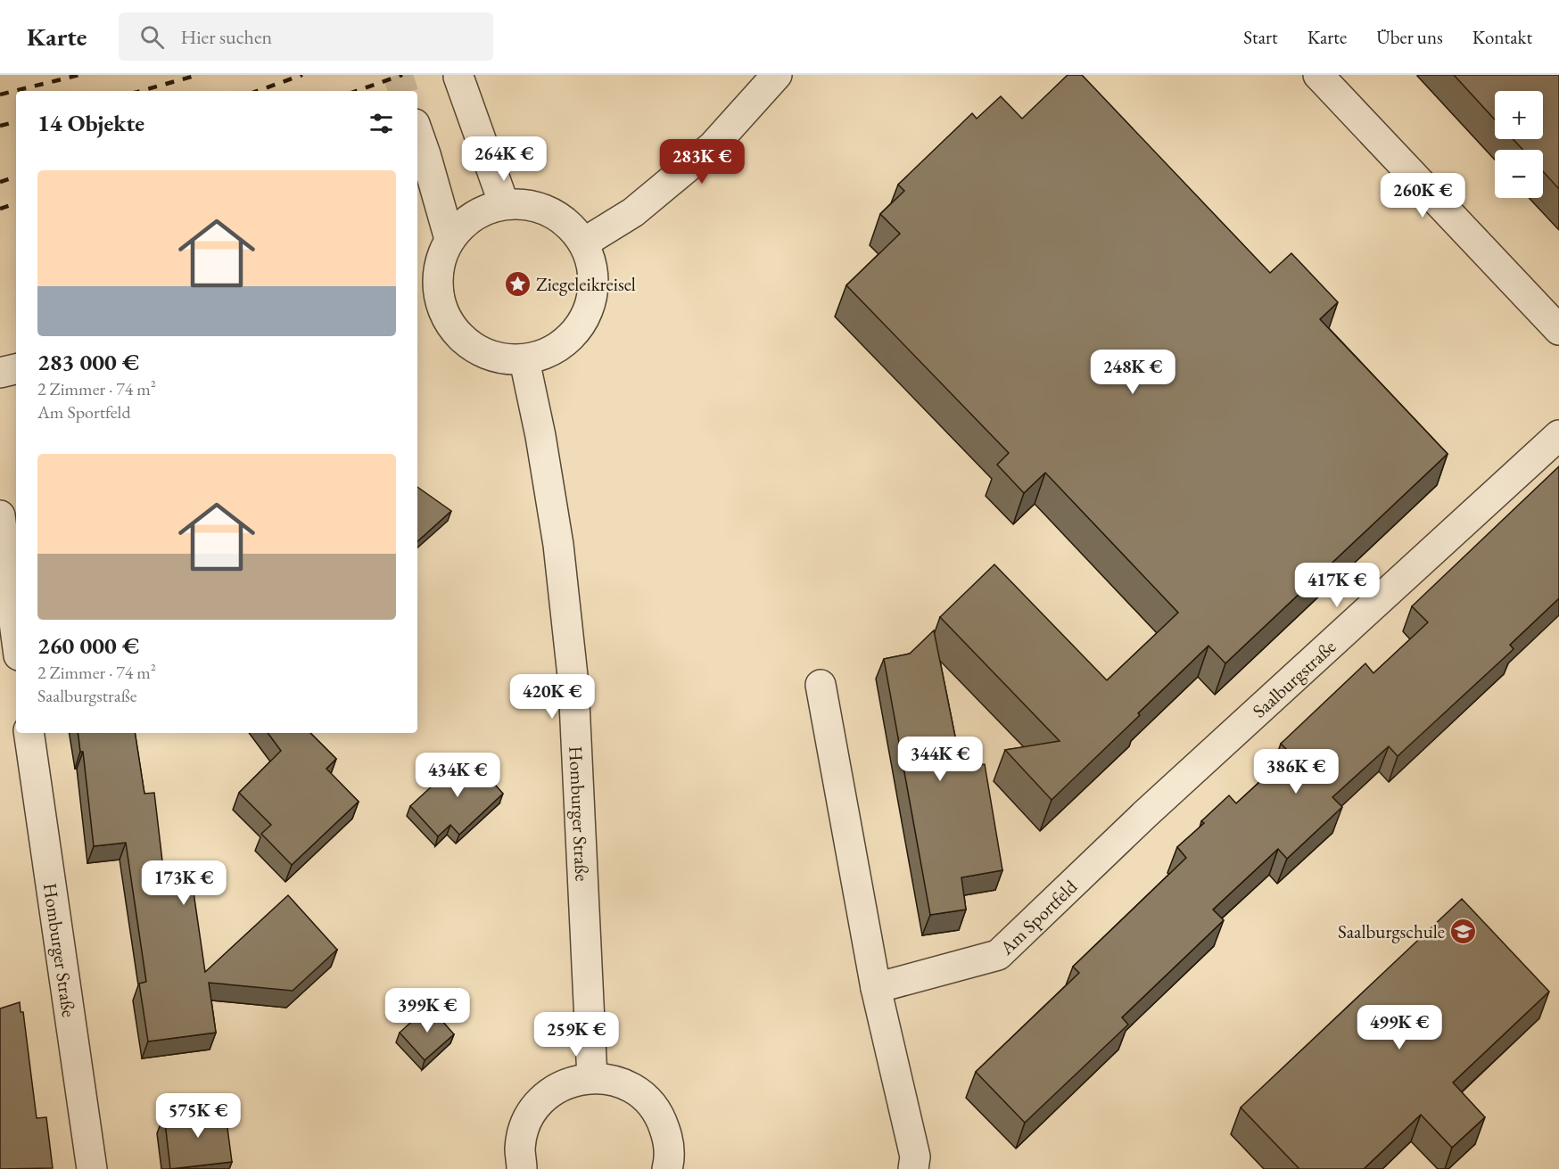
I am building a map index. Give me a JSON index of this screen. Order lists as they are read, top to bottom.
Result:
{
  "streets": {
    "street": ["Saalburgstraße", "Homburger Straße", "Am Sportfeld"]
  },
  "crossings": [
    ["Saalburgstraße", "Am Sportfeld"]
  ],
  "places": {
    "place": ["Ziegeleikreisel"],
    "school or university": ["Saalburgschule"]
  },
  "page": {
    "header": "Karte",
    "search": "Hier suchen",
    "nav": [
      "Start",
      "Karte",
      "Über uns",
      "Kontakt"
    ],
    "map_buttons": ["+", "−"],
    "heading": "14 Objekte",
    "price": [
      "264K €",
      "283K €",
      "260K €",
      "248K €",
      "417K €",
      "420K €",
      "344K €",
      "386K €",
      "434K €",
      "173K €",
      "399K €",
      "499K €",
      "259K €",
      "575K €"
    ],
    "list": [
      {
        "name": "283 000 €",
        "note": "2 Zimmer · 74 m² · Am Sportfeld"
      },
      {
        "name": "260 000 €",
        "note": "2 Zimmer · 74 m² · Saalburgstraße"
      }
    ]
  }
}
